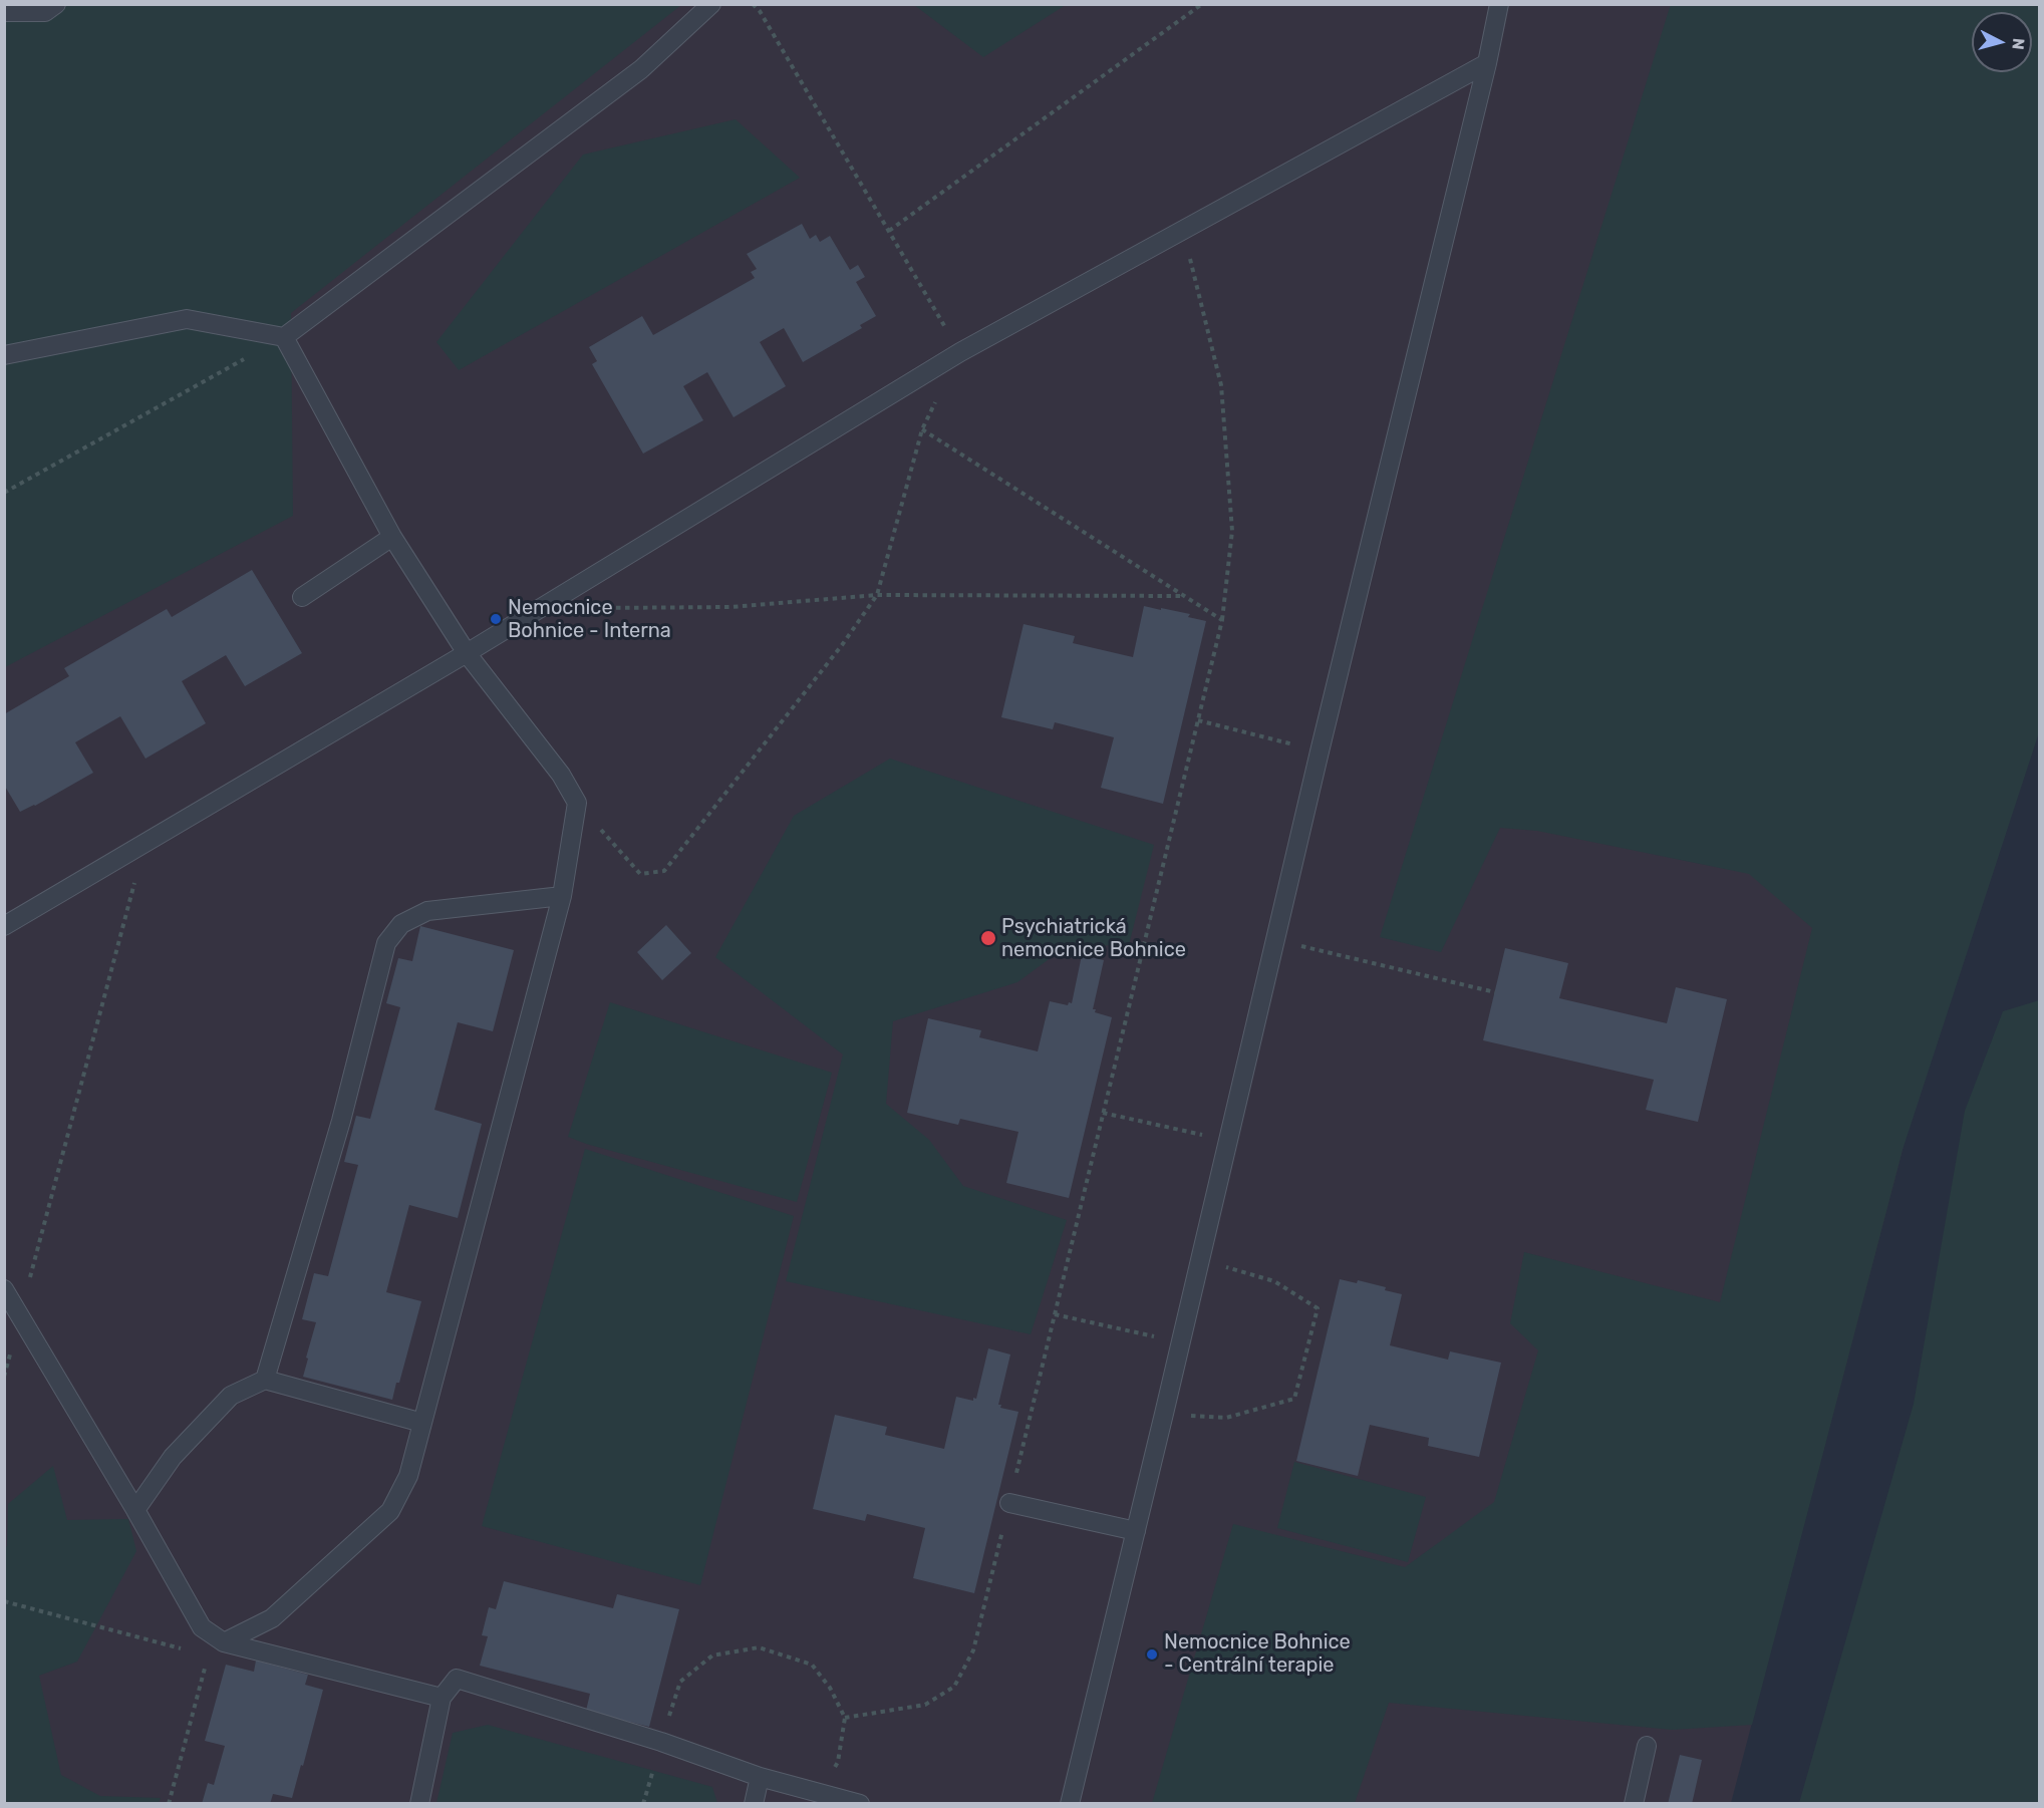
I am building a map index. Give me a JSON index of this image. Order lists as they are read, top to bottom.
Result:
{
  "places": ["Nemocnice Bohnice - Interna", "Psychiatrická nemocnice Bohnice", "Nemocnice Bohnice - Centrální terapie"],
  "north": "right"
}
